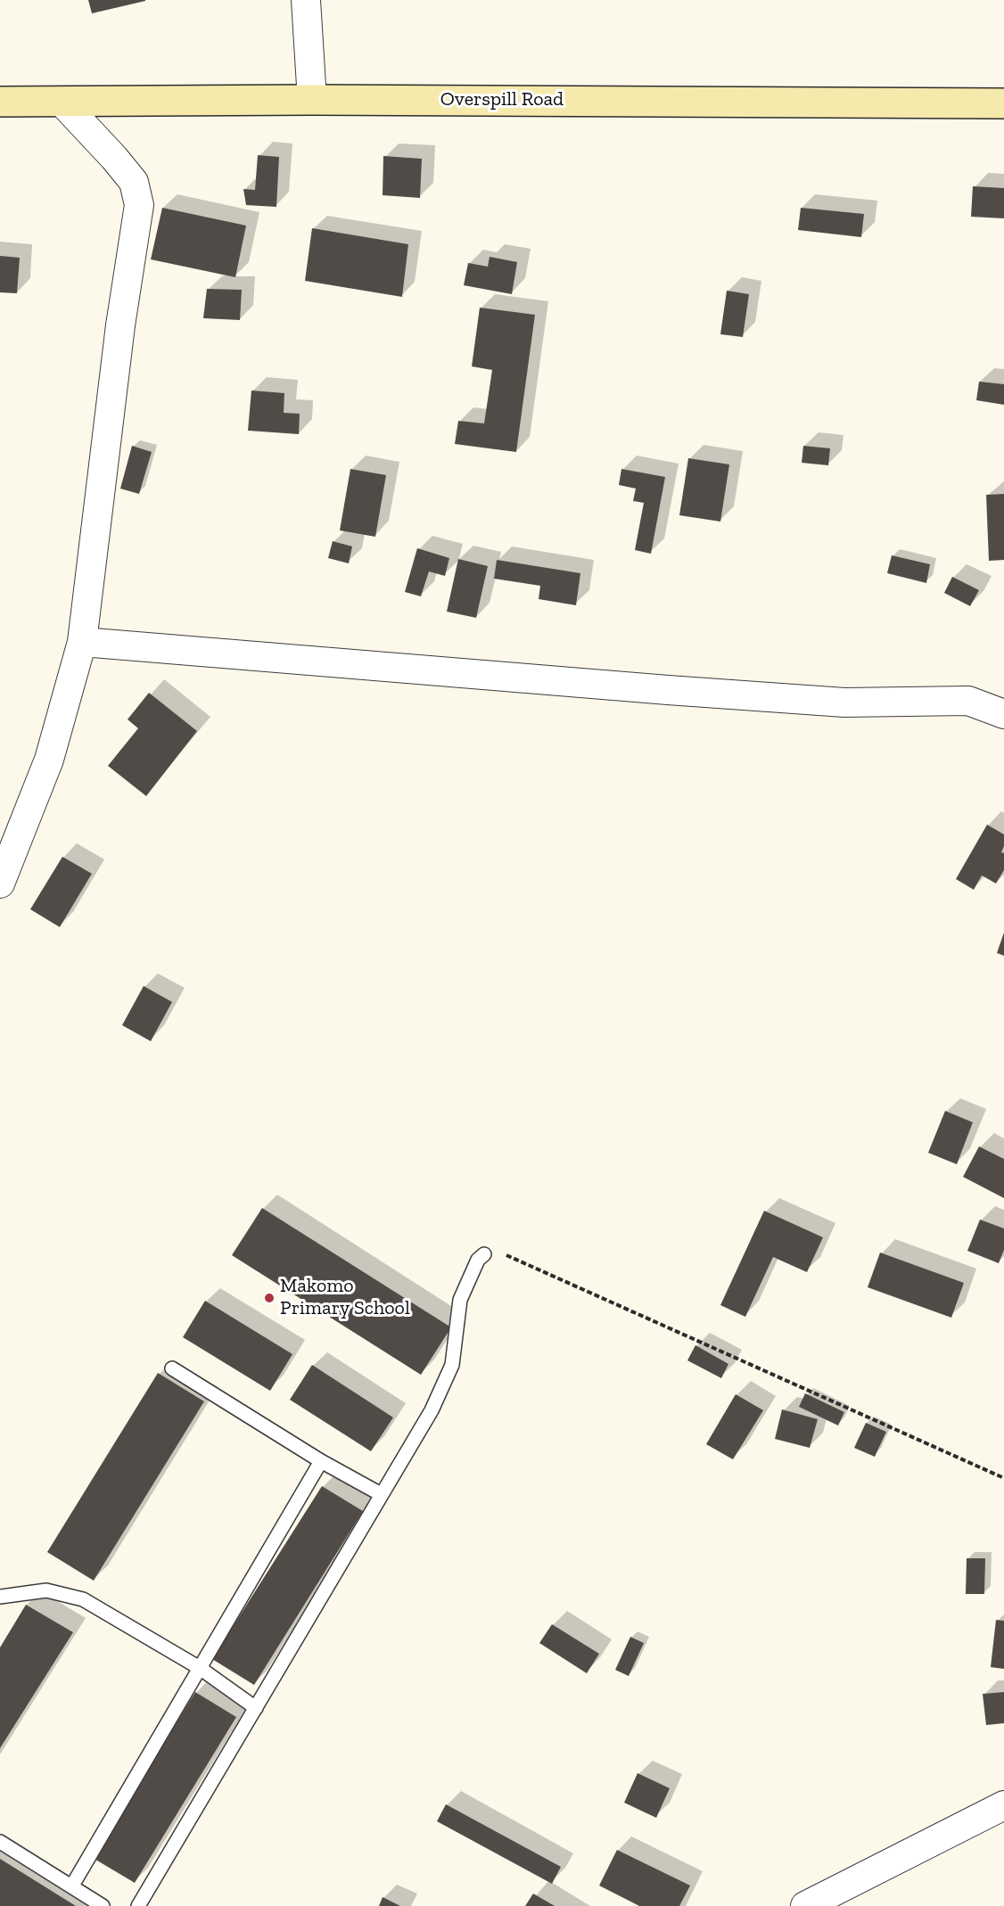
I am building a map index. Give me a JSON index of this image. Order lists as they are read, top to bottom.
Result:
{
  "streets": {
    "street": ["Overspill Road"]
  },
  "places": ["Makomo Primary School"]
}
